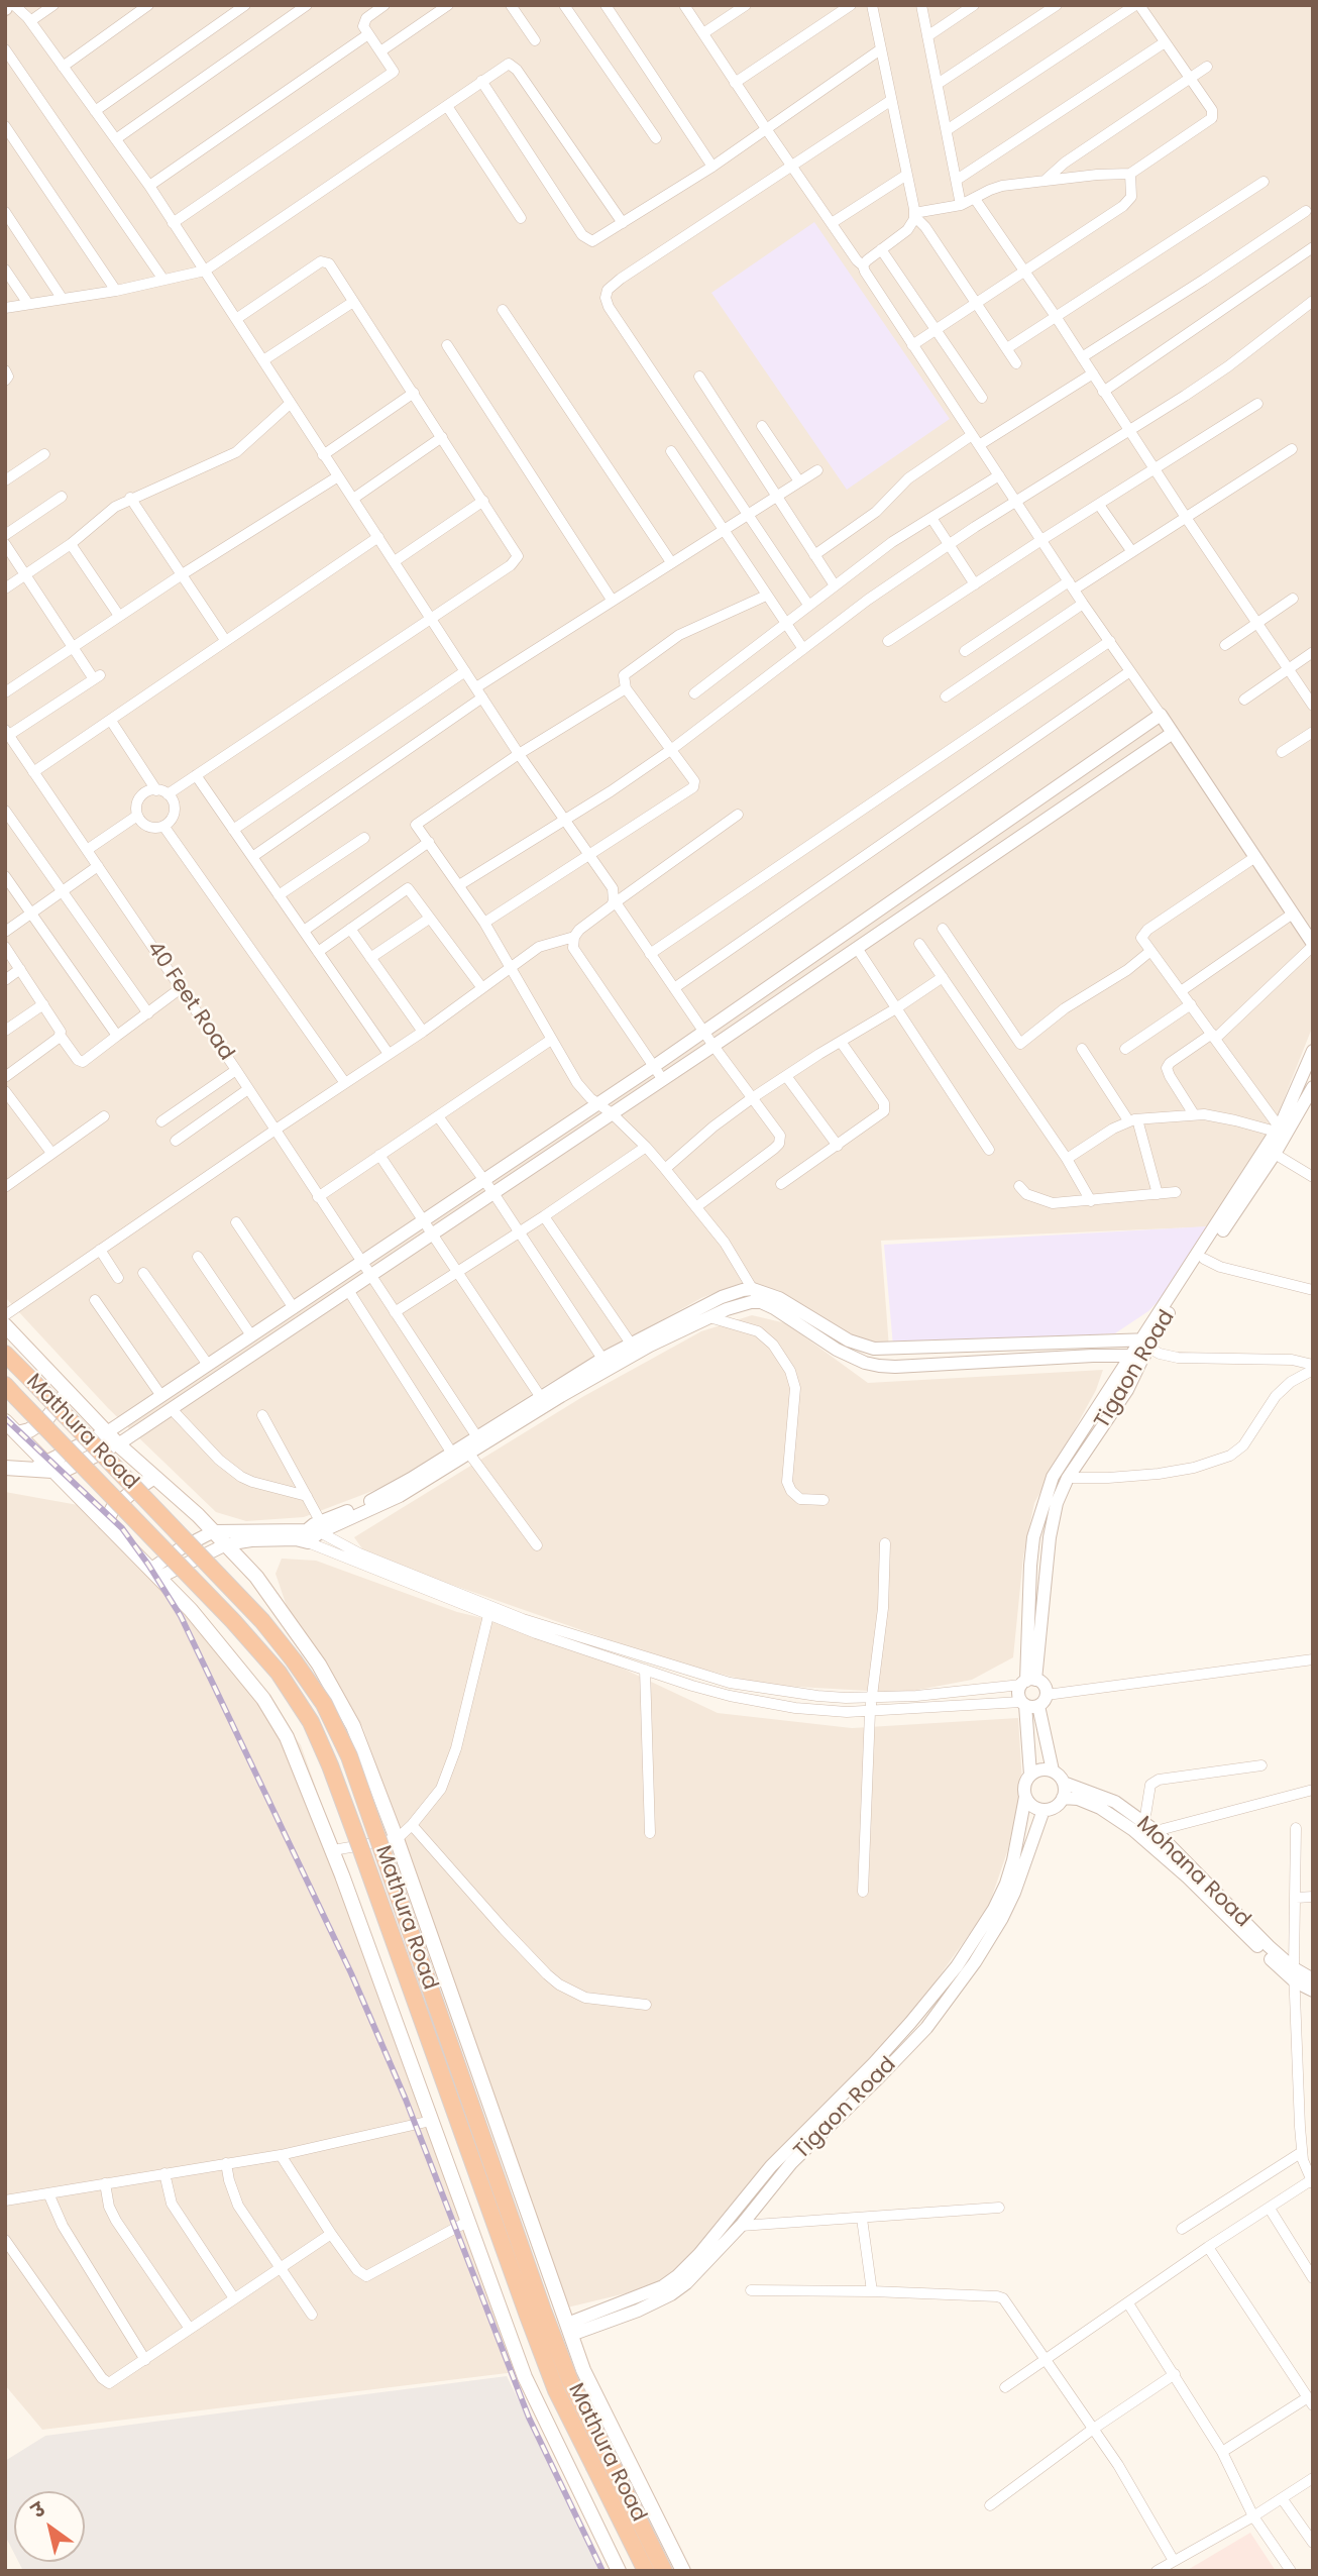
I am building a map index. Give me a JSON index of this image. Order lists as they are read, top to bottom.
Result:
{
  "streets": {
    "highway": ["Mathura Road"],
    "street": ["40 Feet Road", "Tigaon Road", "Mohana Road"]
  },
  "crossings": [
    ["Tigaon Road", "Mohana Road"]
  ],
  "north": "top left"
}
